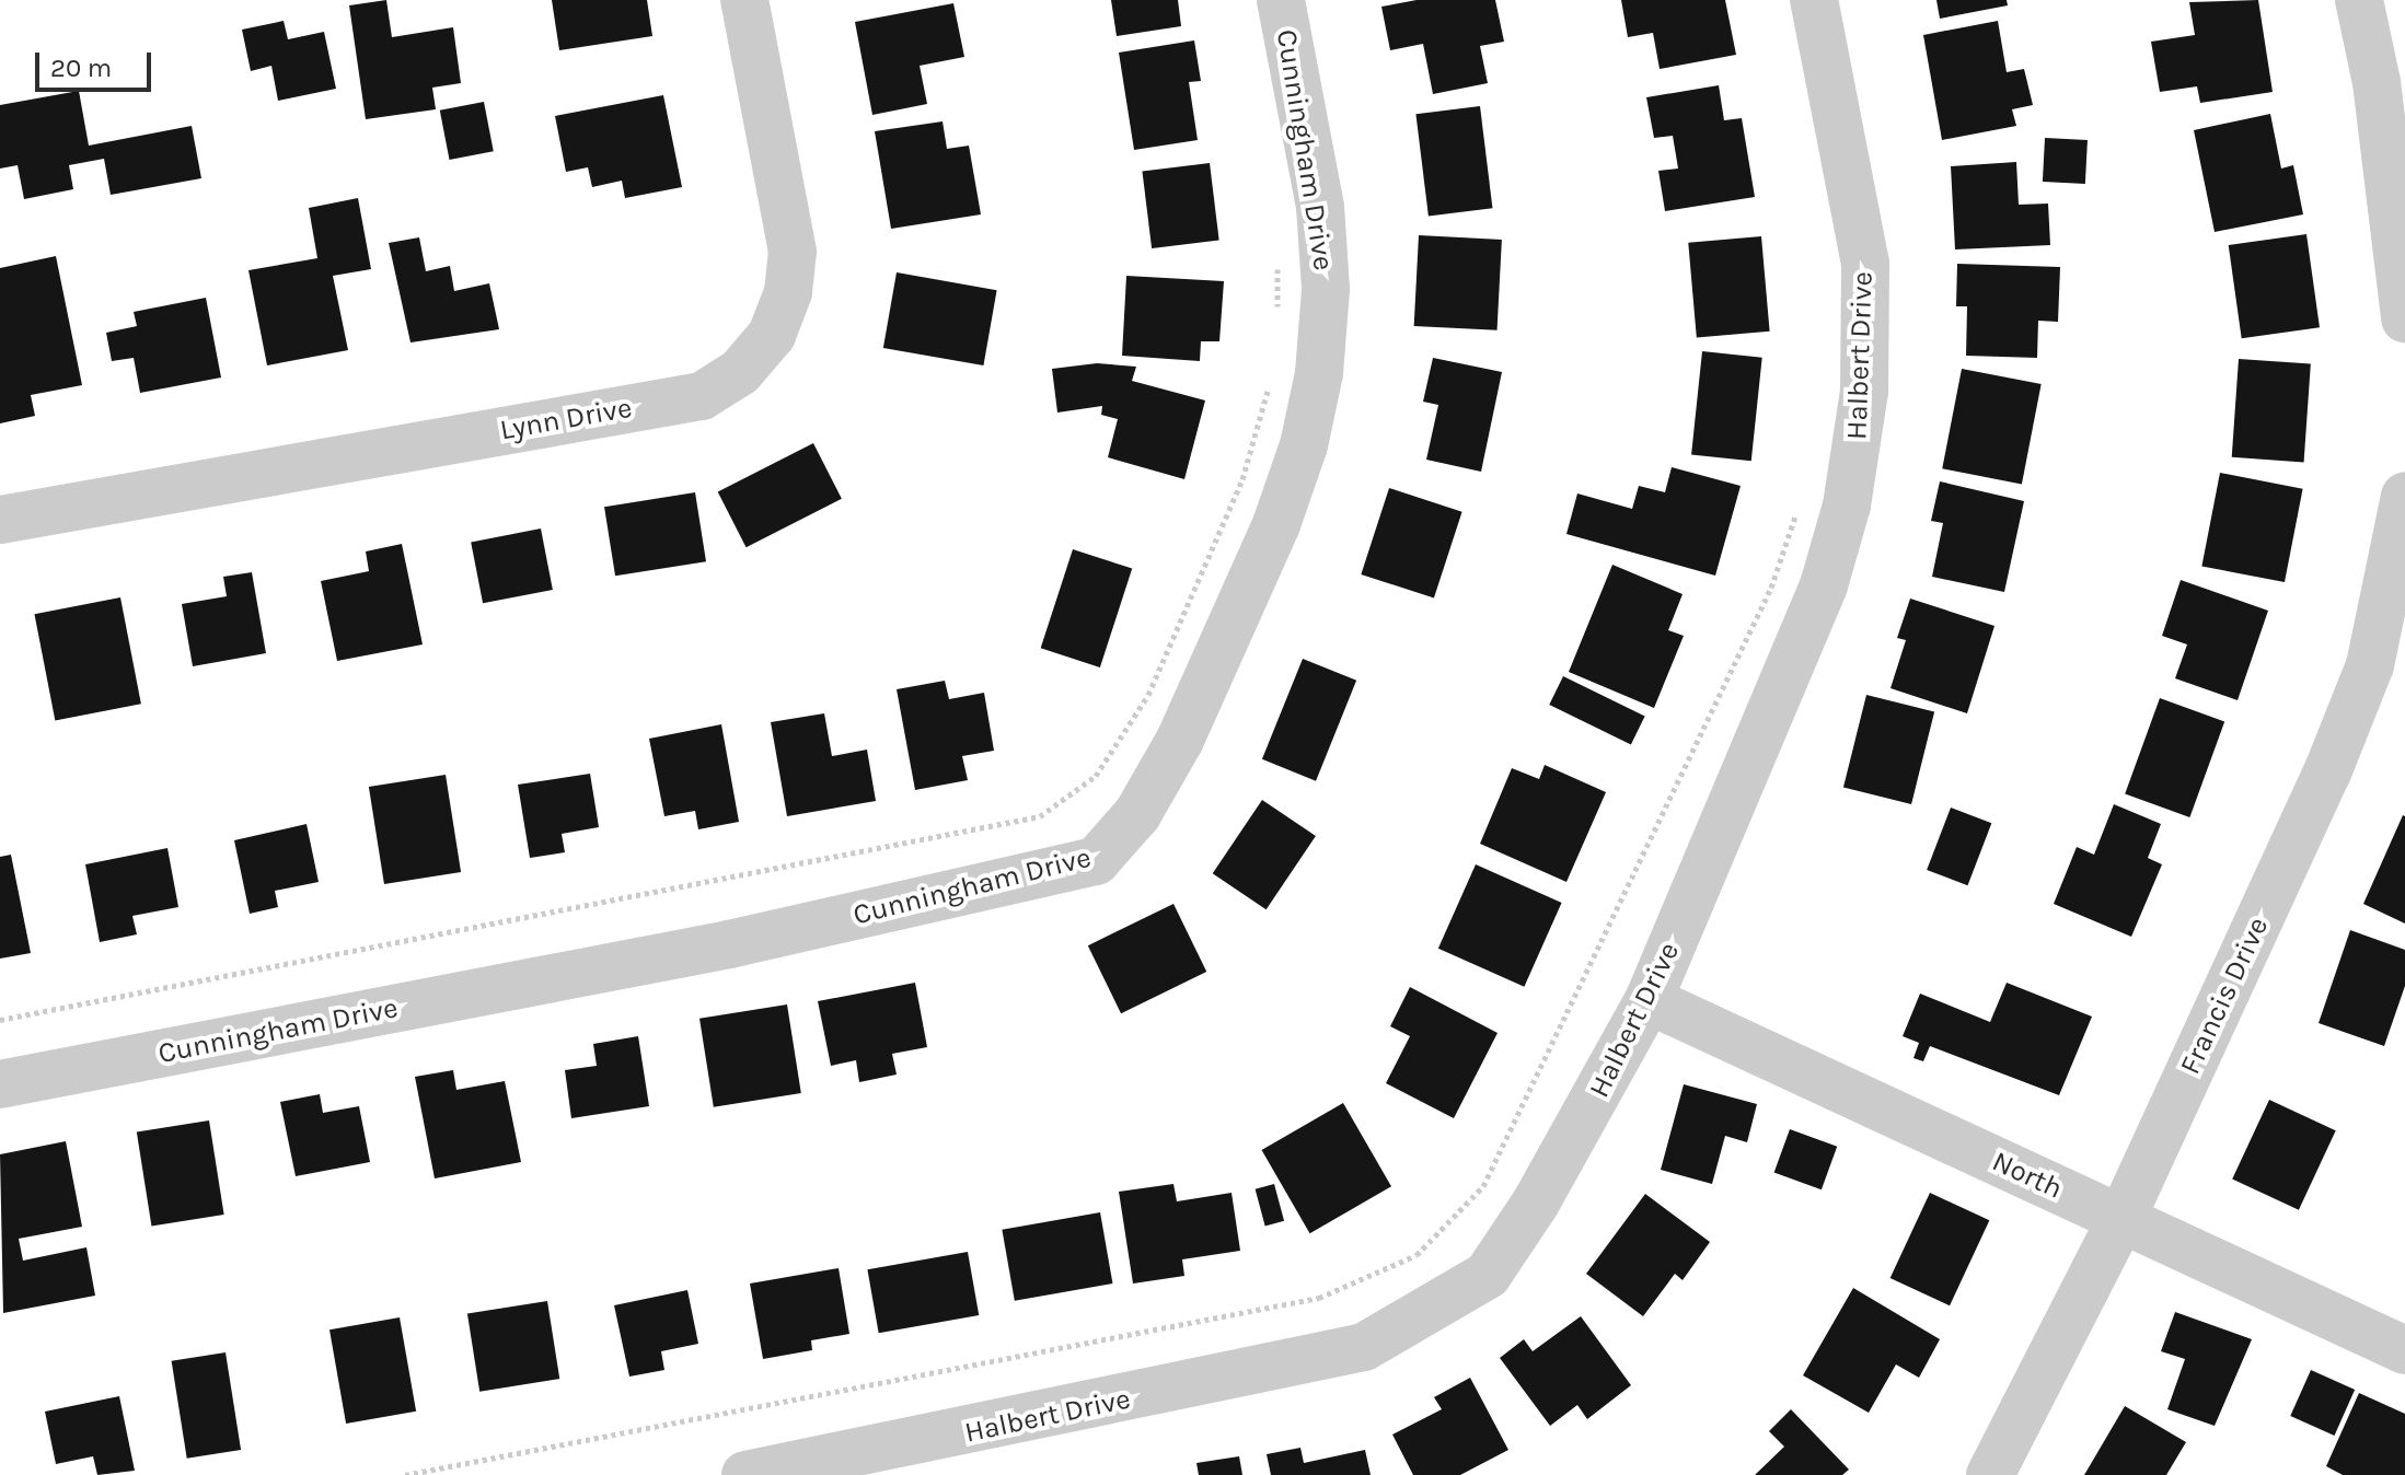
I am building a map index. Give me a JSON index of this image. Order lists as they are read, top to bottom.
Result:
{
  "streets": {
    "street": [
      "Cunningham Drive",
      "Halbert Drive",
      "Lynn Drive",
      "Francis Drive",
      "North"
    ]
  },
  "crossings": [
    ["Halbert Drive", "North"],
    ["Francis Drive", "North"]
  ],
  "scale_bar": "20 m"
}
